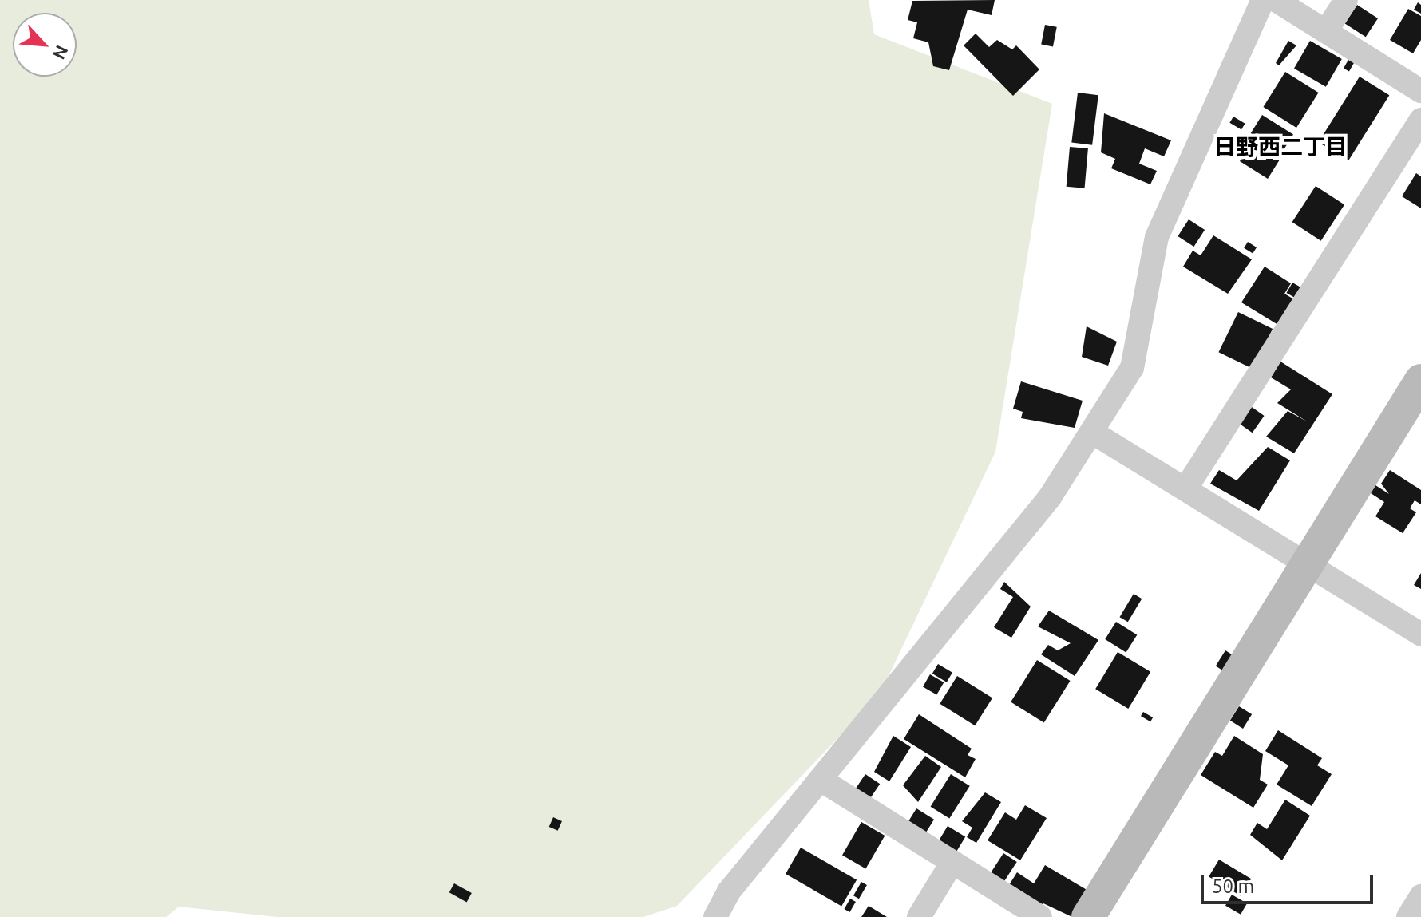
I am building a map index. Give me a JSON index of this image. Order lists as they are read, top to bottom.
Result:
{
  "districts": ["日野西二丁目"],
  "scale_bar": "50 m",
  "north": "bottom right"
}
